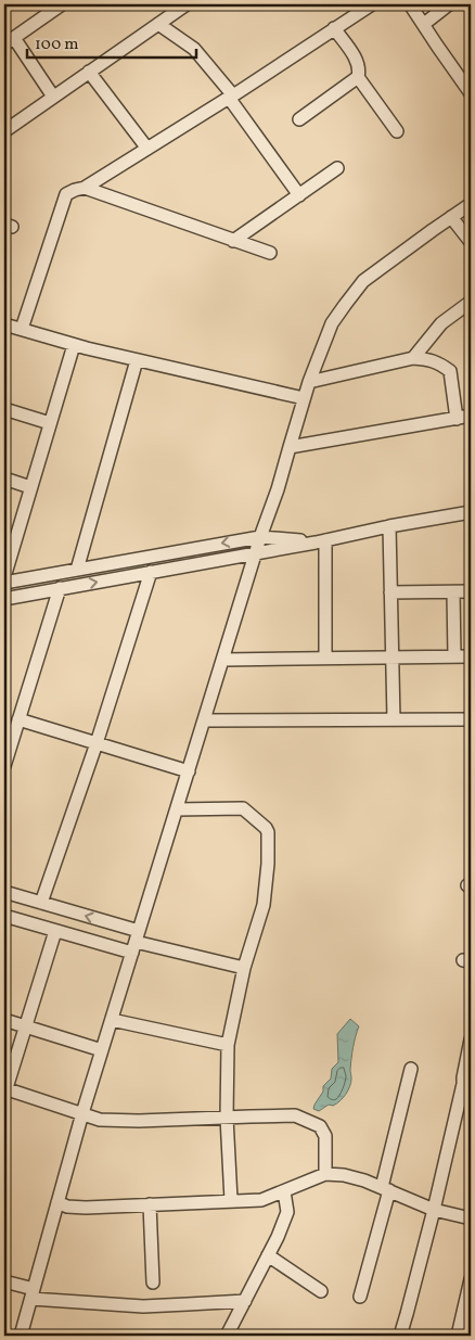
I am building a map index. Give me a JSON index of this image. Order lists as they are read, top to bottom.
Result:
{
  "scale_bar": "100 m"
}
